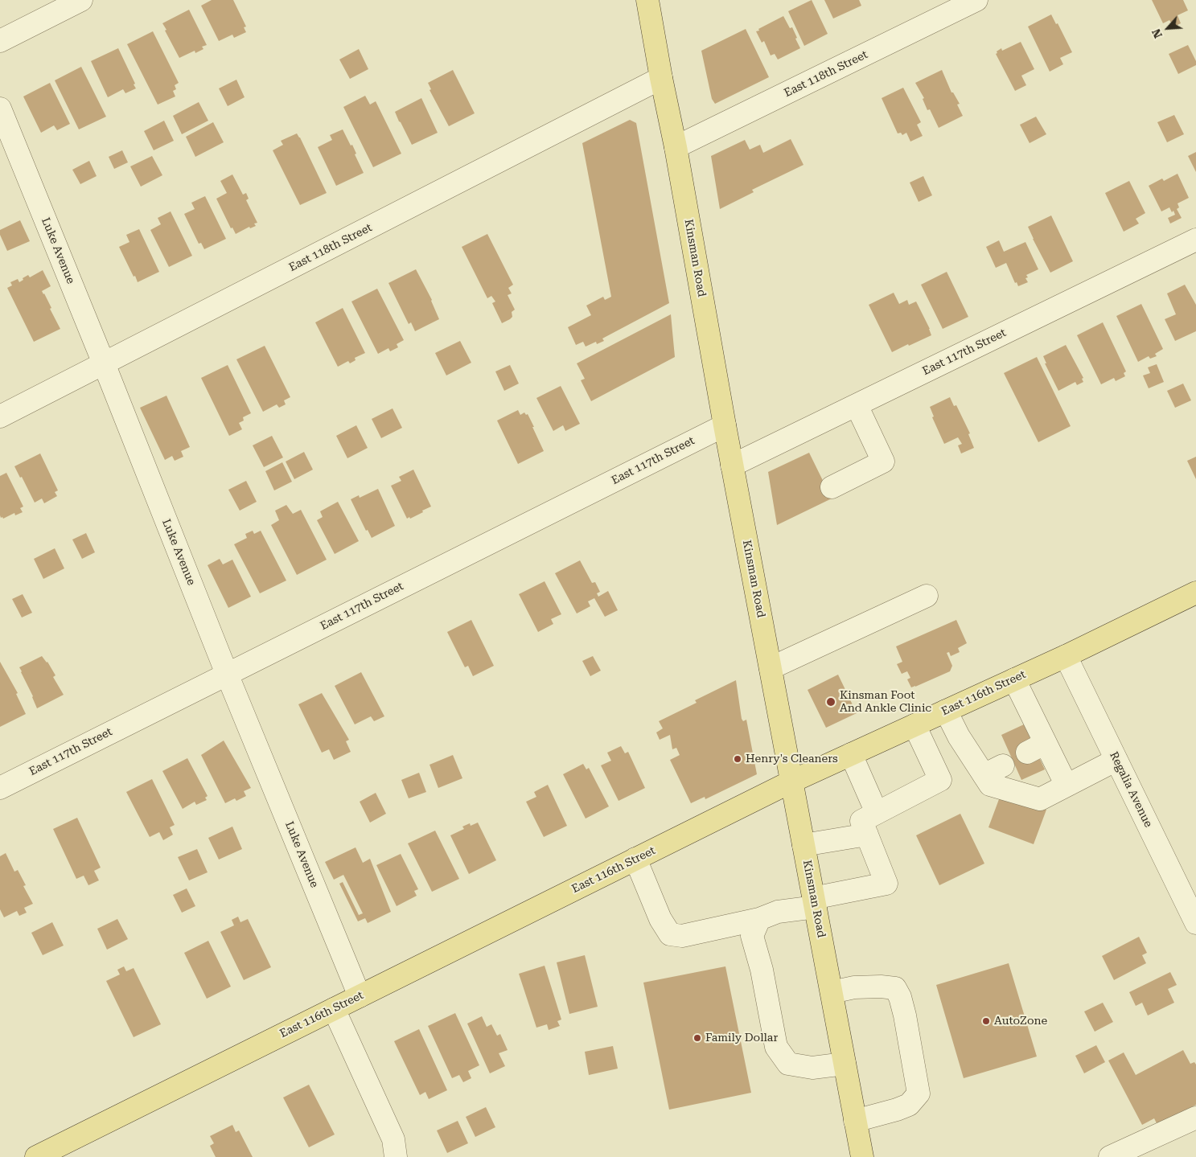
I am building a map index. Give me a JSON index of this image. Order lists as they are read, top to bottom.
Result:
{
  "streets": {
    "main road": ["Kinsman Road", "East 116th Street"],
    "street": [
      "East 118th Street",
      "Luke Avenue",
      "East 117th Street",
      "Regalia Avenue"
    ]
  },
  "crossings": [
    ["East 118th Street", "Luke Avenue"],
    ["East 118th Street", "Kinsman Road"],
    ["Luke Avenue", "East 117th Street"],
    ["Luke Avenue", "East 116th Street"],
    ["Kinsman Road", "East 117th Street"],
    ["Kinsman Road", "East 116th Street"],
    ["East 116th Street", "Regalia Avenue"]
  ],
  "places": [
    "Kinsman Foot And Ankle Clinic",
    "Henry's Cleaners",
    "AutoZone",
    "Family Dollar"
  ],
  "north": "bottom left"
}
